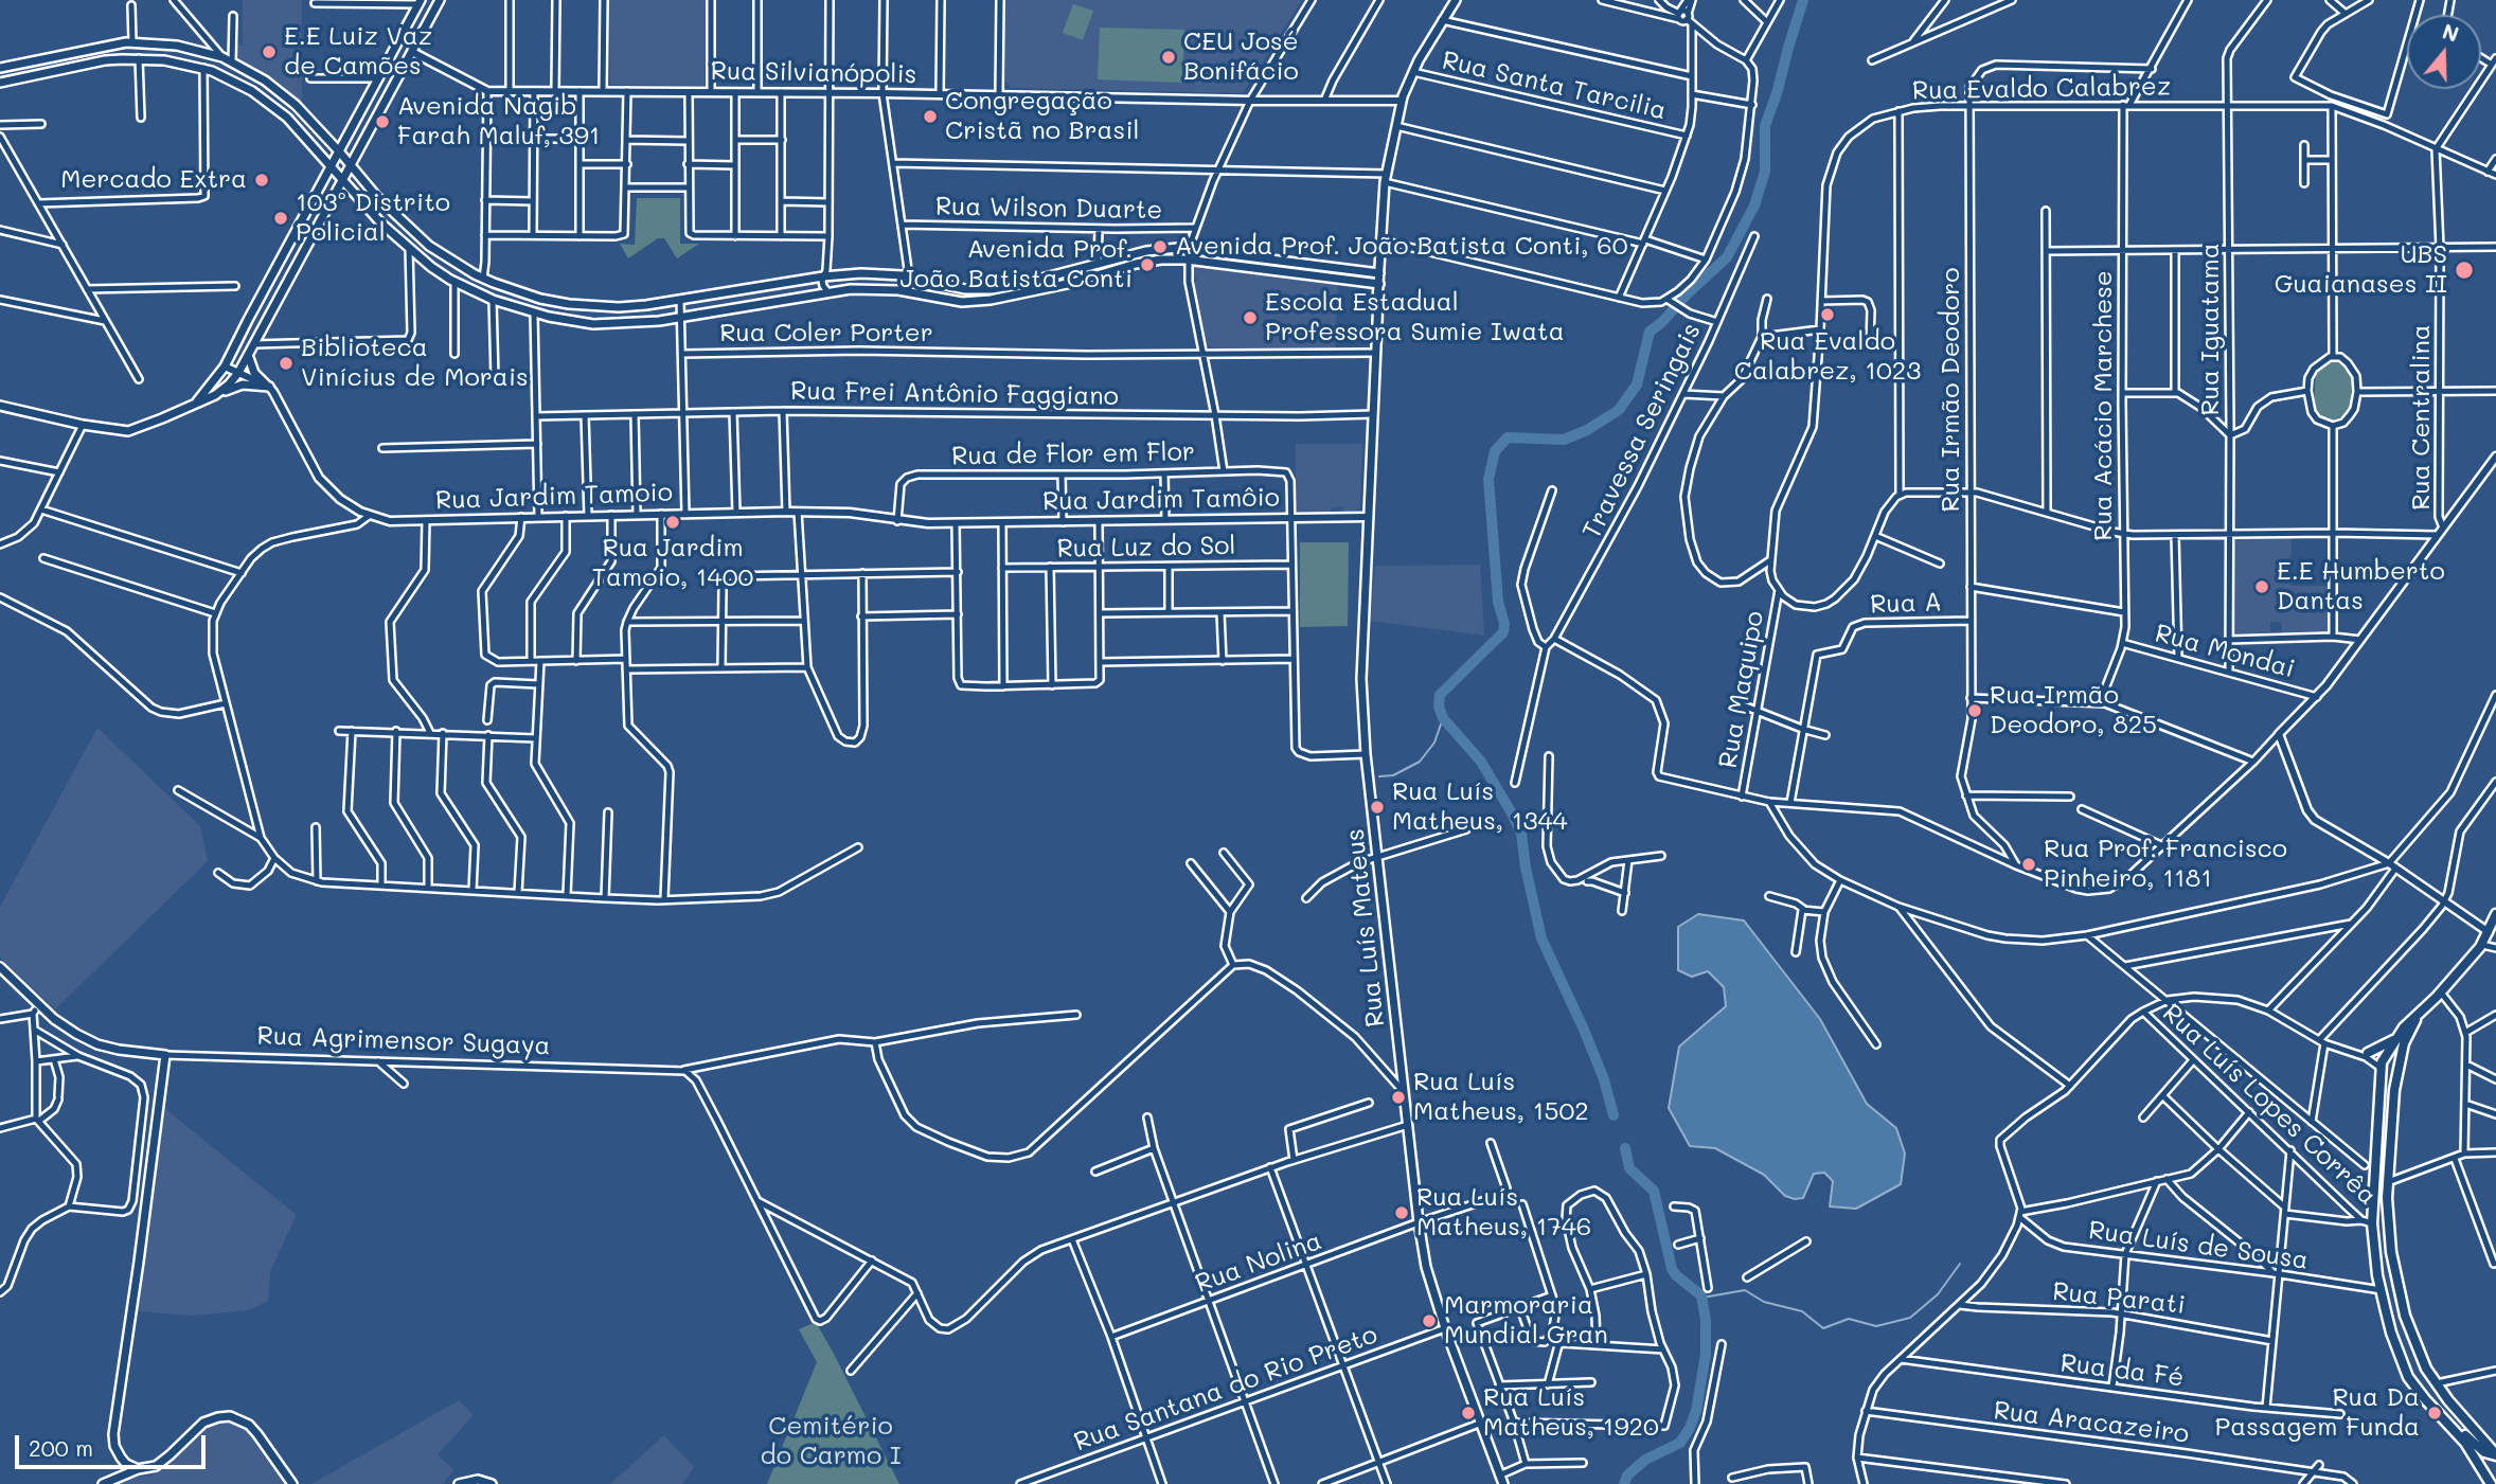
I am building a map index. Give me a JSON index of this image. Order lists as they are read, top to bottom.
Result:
{
  "streets": {
    "main road": ["Rua Luís Mateus", "Rua Agrimensor Sugaya"],
    "street": [
      "Rua Silvianópolis",
      "Rua Santa Tarcilia",
      "Rua Evaldo Calabrez",
      "Rua Wilson Duarte",
      "Rua Iguatama",
      "Rua Coler Porter",
      "Rua Irmão Deodoro",
      "Rua Frei Antônio Faggiano",
      "Rua Acácio Marchese",
      "Rua Centralina",
      "Travessa Seringais",
      "Rua de Flor em Flor",
      "Rua Jardim Tamoio",
      "Rua Jardim Tamôio",
      "Rua Luz do Sol",
      "Rua A",
      "Rua Mondai",
      "Rua Maquipo",
      "Rua Luís Lopes Corrêa",
      "Rua Luís de Sousa",
      "Rua Nolina",
      "Rua Parati",
      "Rua da Fé",
      "Rua Santana do Rio Preto",
      "Rua Aracazeiro"
    ]
  },
  "crossings": [
    ["Rua Silvianópolis", "Rua Luís Mateus"],
    ["Rua Santa Tarcilia", "Rua Luís Mateus"],
    ["Rua Evaldo Calabrez", "Rua Iguatama"],
    ["Rua Evaldo Calabrez", "Rua Irmão Deodoro"],
    ["Rua Evaldo Calabrez", "Rua Acácio Marchese"],
    ["Rua Evaldo Calabrez", "Rua Centralina"],
    ["Rua Evaldo Calabrez", "Rua Maquipo"],
    ["Rua Iguatama", "Rua Mondai"],
    ["Rua Coler Porter", "Rua Luís Mateus"],
    ["Rua Irmão Deodoro", "Rua A"],
    ["Rua Frei Antônio Faggiano", "Rua Luís Mateus"],
    ["Rua Acácio Marchese", "Rua Mondai"],
    ["Rua de Flor em Flor", "Rua Jardim Tamoio"],
    ["Rua de Flor em Flor", "Rua Jardim Tamôio"],
    ["Rua Jardim Tamoio", "Rua Jardim Tamôio"],
    ["Rua Jardim Tamôio", "Rua Luís Mateus"],
    ["Rua Luís Mateus", "Rua Nolina"],
    ["Rua Luís Mateus", "Rua Santana do Rio Preto"]
  ],
  "parks": ["Cemitério do Carmo I"],
  "places": [
    "E.E Luiz Vaz de Camões",
    "CEU José Bonifácio",
    "Congregação Cristã no Brasil",
    "Avenida Nagib Farah Maluf, 391",
    "Mercado Extra",
    "103º Distrito Policial",
    "Avenida Prof. João Batista Conti, 60",
    "Avenida Prof. João Batista Conti",
    "UBS Guaianases II",
    "Rua Evaldo Calabrez, 1023",
    "Escola Estadual Professora Sumie Iwata",
    "Biblioteca Vinícius de Morais",
    "Rua Jardim Tamoio, 1400",
    "E.E Humberto Dantas",
    "Rua Irmão Deodoro, 825",
    "Rua Luís Matheus, 1344",
    "Rua Prof. Francisco Pinheiro, 1181",
    "Rua Luís Matheus, 1502",
    "Rua Luís Matheus, 1746",
    "Marmoraria Mundial Gran",
    "Rua Luís Matheus, 1920",
    "Rua Da Passagem Funda"
  ],
  "scale_bar": "200 m",
  "north": "top"
}
